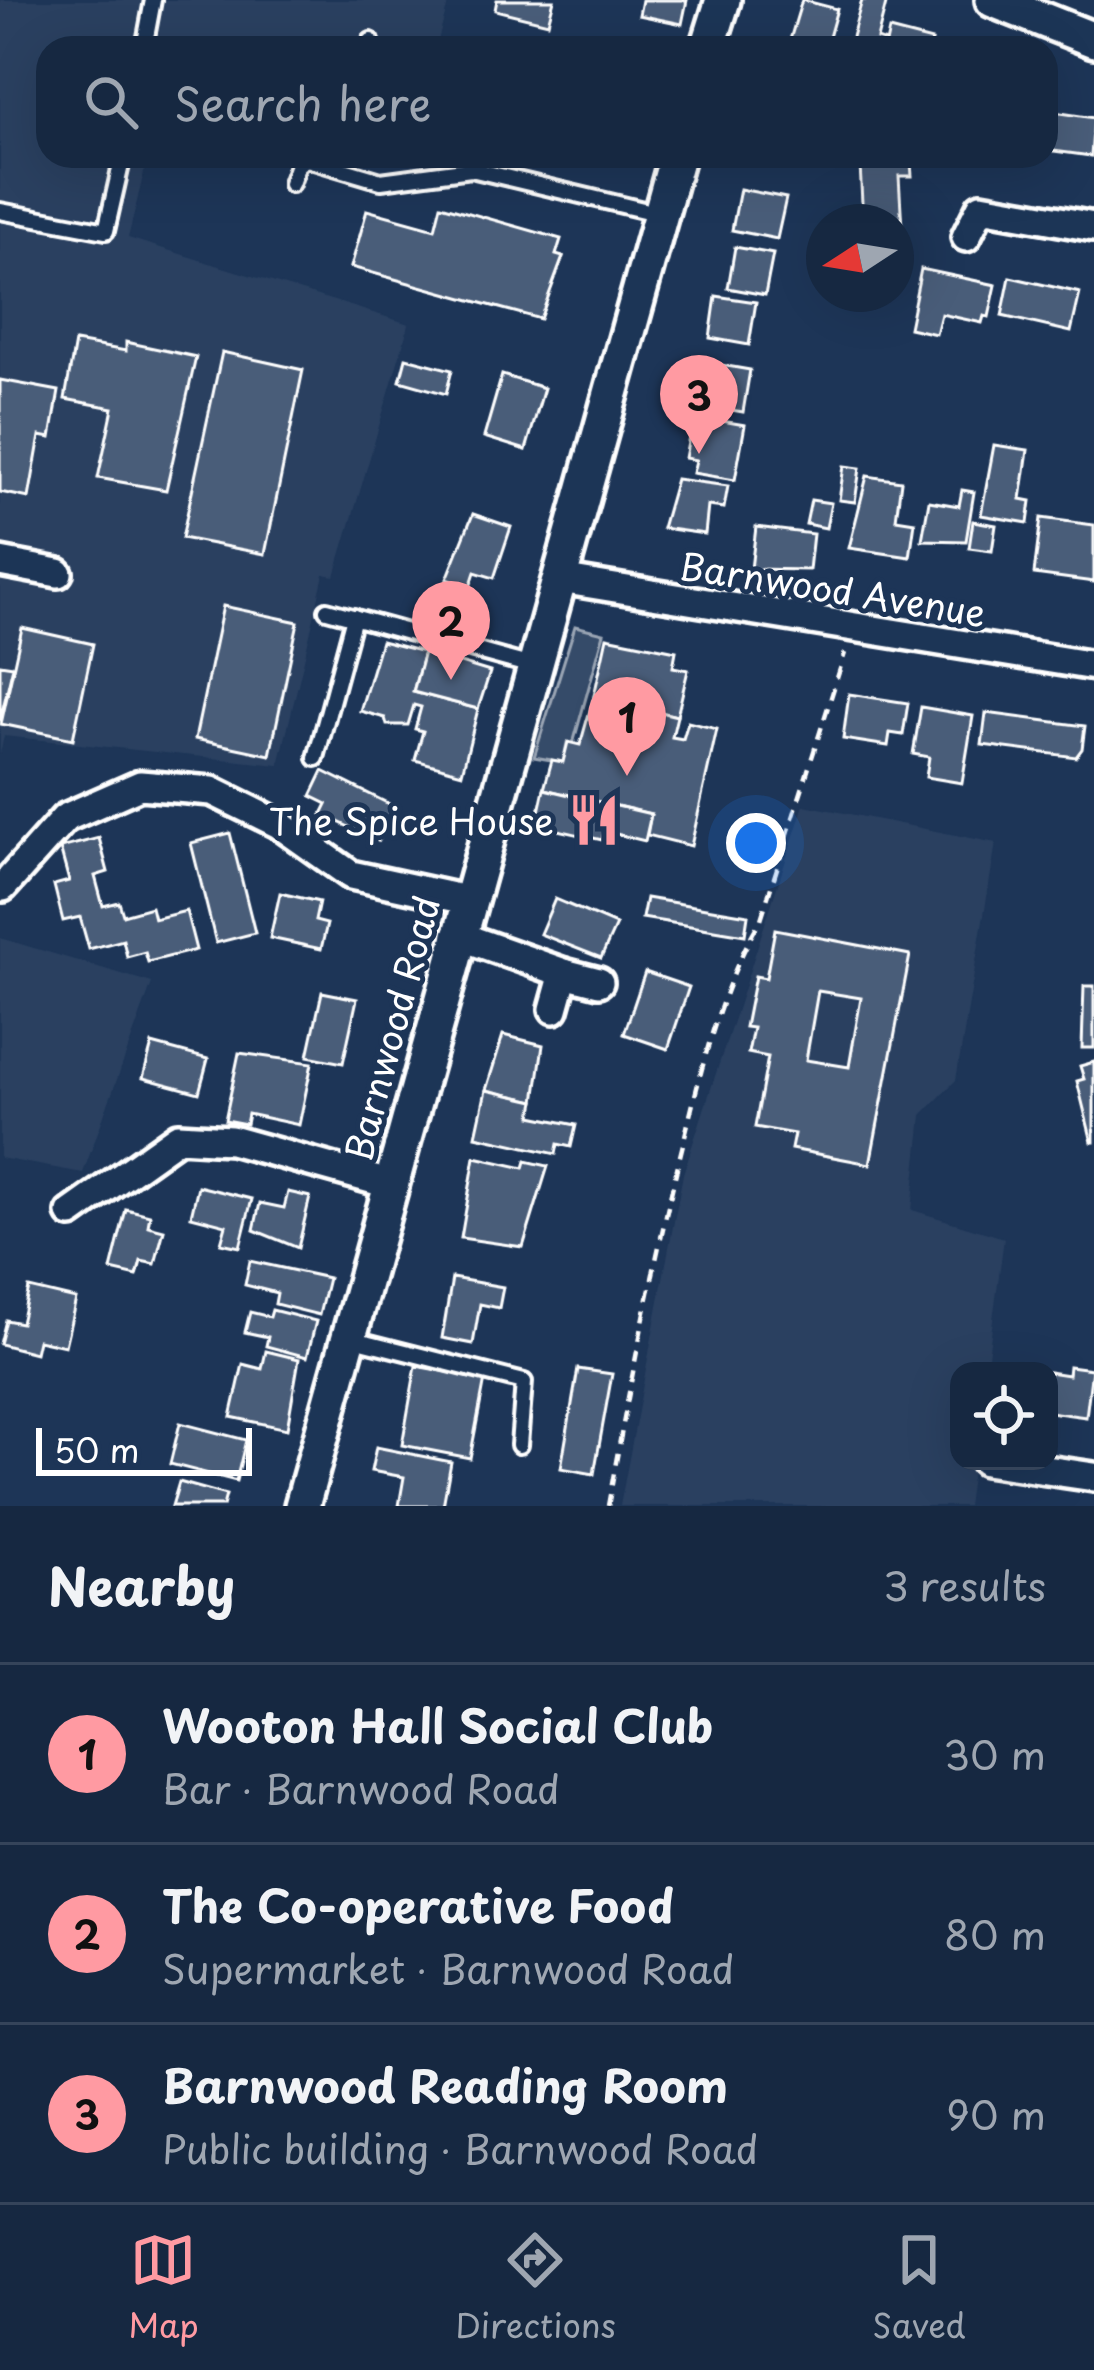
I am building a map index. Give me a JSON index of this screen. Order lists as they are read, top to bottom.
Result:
{
  "streets": {
    "street": ["Barnwood Avenue", "Barnwood Road"]
  },
  "crossings": [
    ["Barnwood Avenue", "Barnwood Road"]
  ],
  "places": {
    "restaurant": ["The Spice House"]
  },
  "scale_bar": "50 m",
  "north": "left",
  "page": {
    "search": "Search here",
    "pins": ["3", "2", "1"],
    "scale": "50 m",
    "heading": ["Nearby", "3 results"],
    "list": [
      {
        "mark": "1",
        "name": "Wooton Hall Social Club",
        "note": "Bar · Barnwood Road",
        "value": "30 m"
      },
      {
        "mark": "2",
        "name": "The Co-operative Food",
        "note": "Supermarket · Barnwood Road",
        "value": "80 m"
      },
      {
        "mark": "3",
        "name": "Barnwood Reading Room",
        "note": "Public building · Barnwood Road",
        "value": "90 m"
      }
    ],
    "nav": ["Map", "Directions", "Saved"]
  }
}
